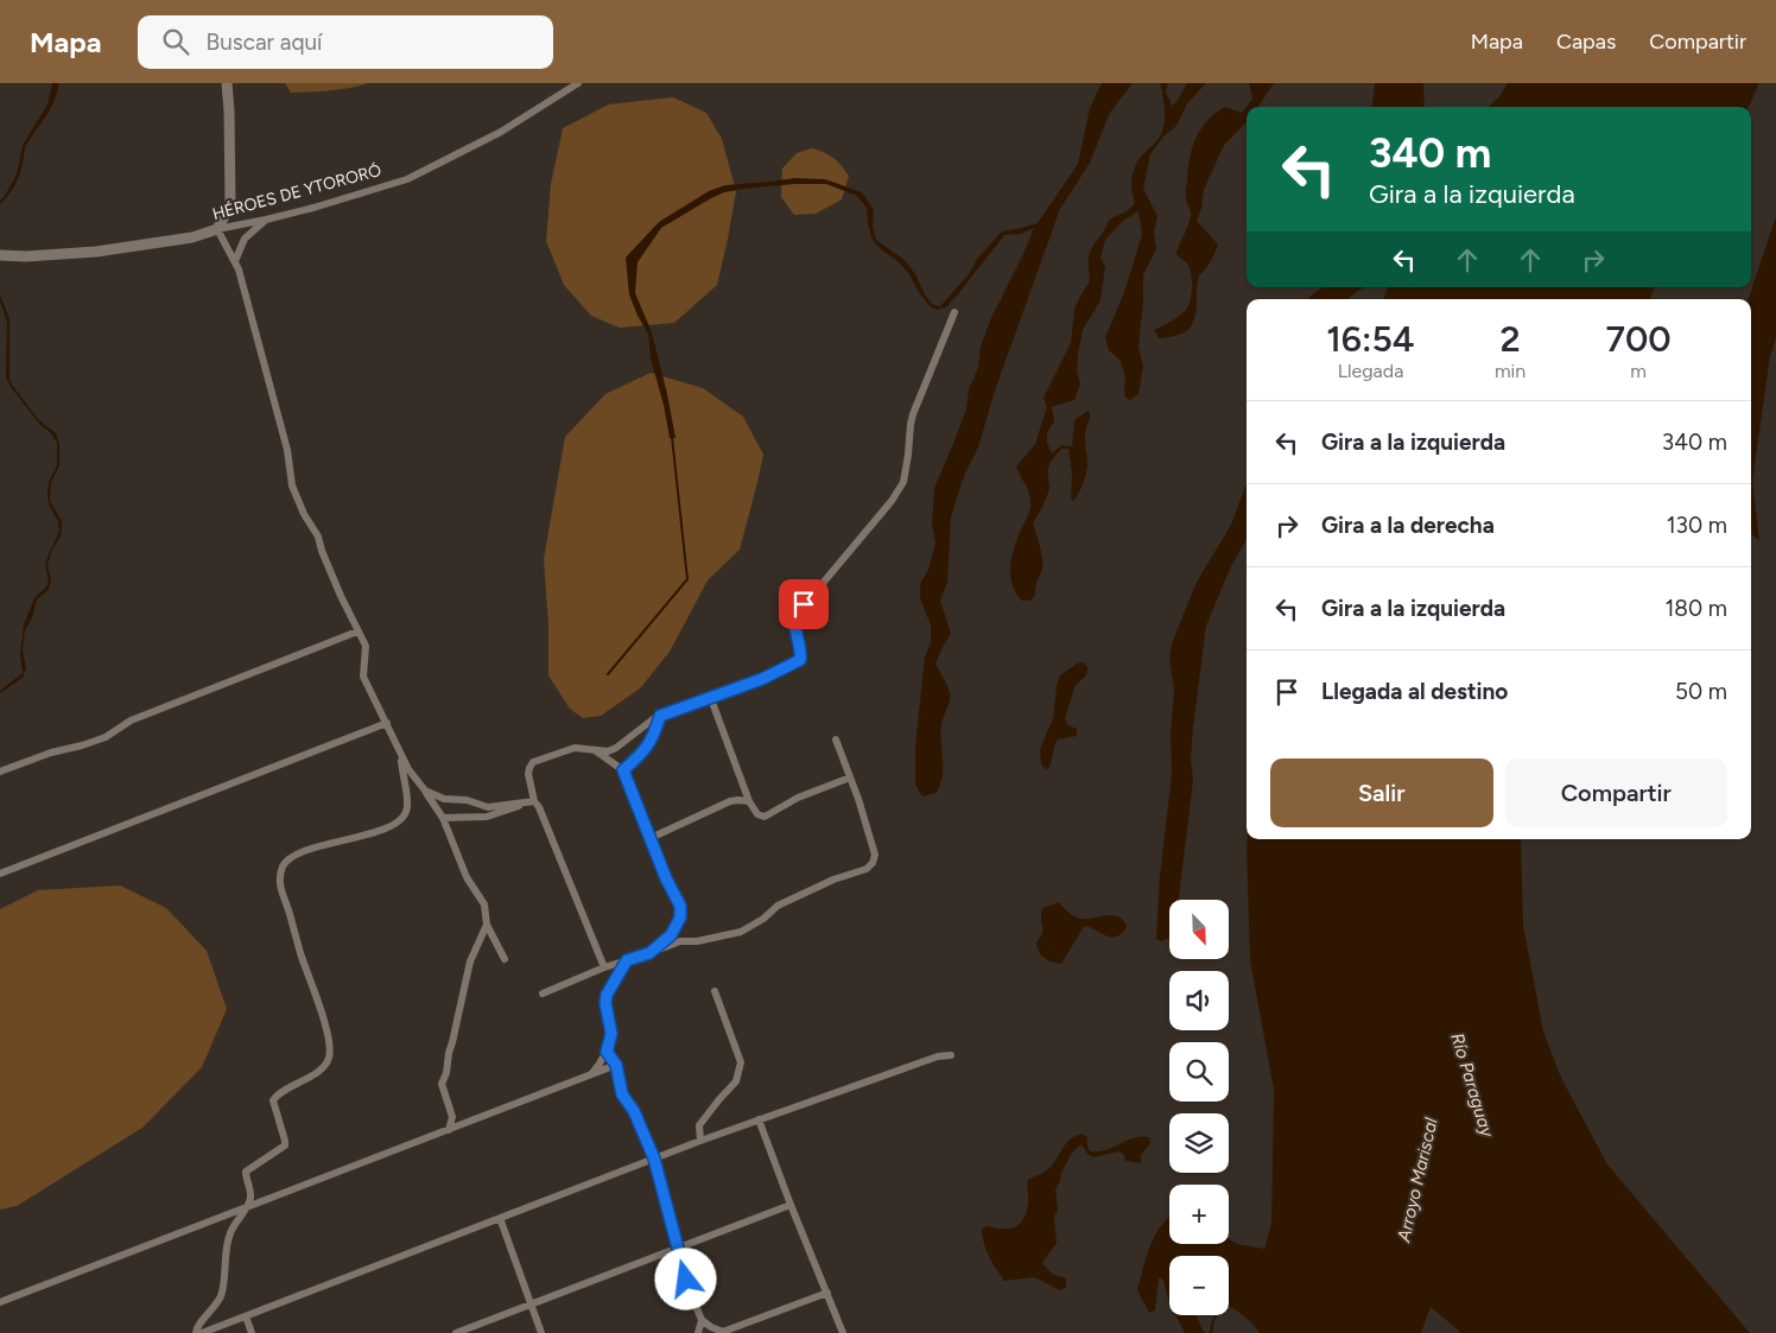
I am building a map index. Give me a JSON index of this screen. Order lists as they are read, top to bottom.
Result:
{
  "streets": {
    "main road": ["HÉROES DE YTORORÓ"]
  },
  "water": ["Río Paraguay", "Arroyo Mariscal"],
  "north": "bottom right",
  "page": {
    "header": "Mapa",
    "search": "Buscar aquí",
    "nav": ["Mapa", "Capas", "Compartir"],
    "turn": ["340 m", "Gira a la izquierda"],
    "eta": [
      "16:54",
      "Llegada",
      "2",
      "min",
      "700",
      "m"
    ],
    "list": [
      {
        "name": "Gira a la izquierda",
        "value": "340 m"
      },
      {
        "name": "Gira a la derecha",
        "value": "130 m"
      },
      {
        "name": "Gira a la izquierda",
        "value": "180 m"
      },
      {
        "name": "Llegada al destino",
        "value": "50 m"
      }
    ],
    "buttons": ["Salir", "Compartir"],
    "map_buttons": ["+", "−"]
  }
}
